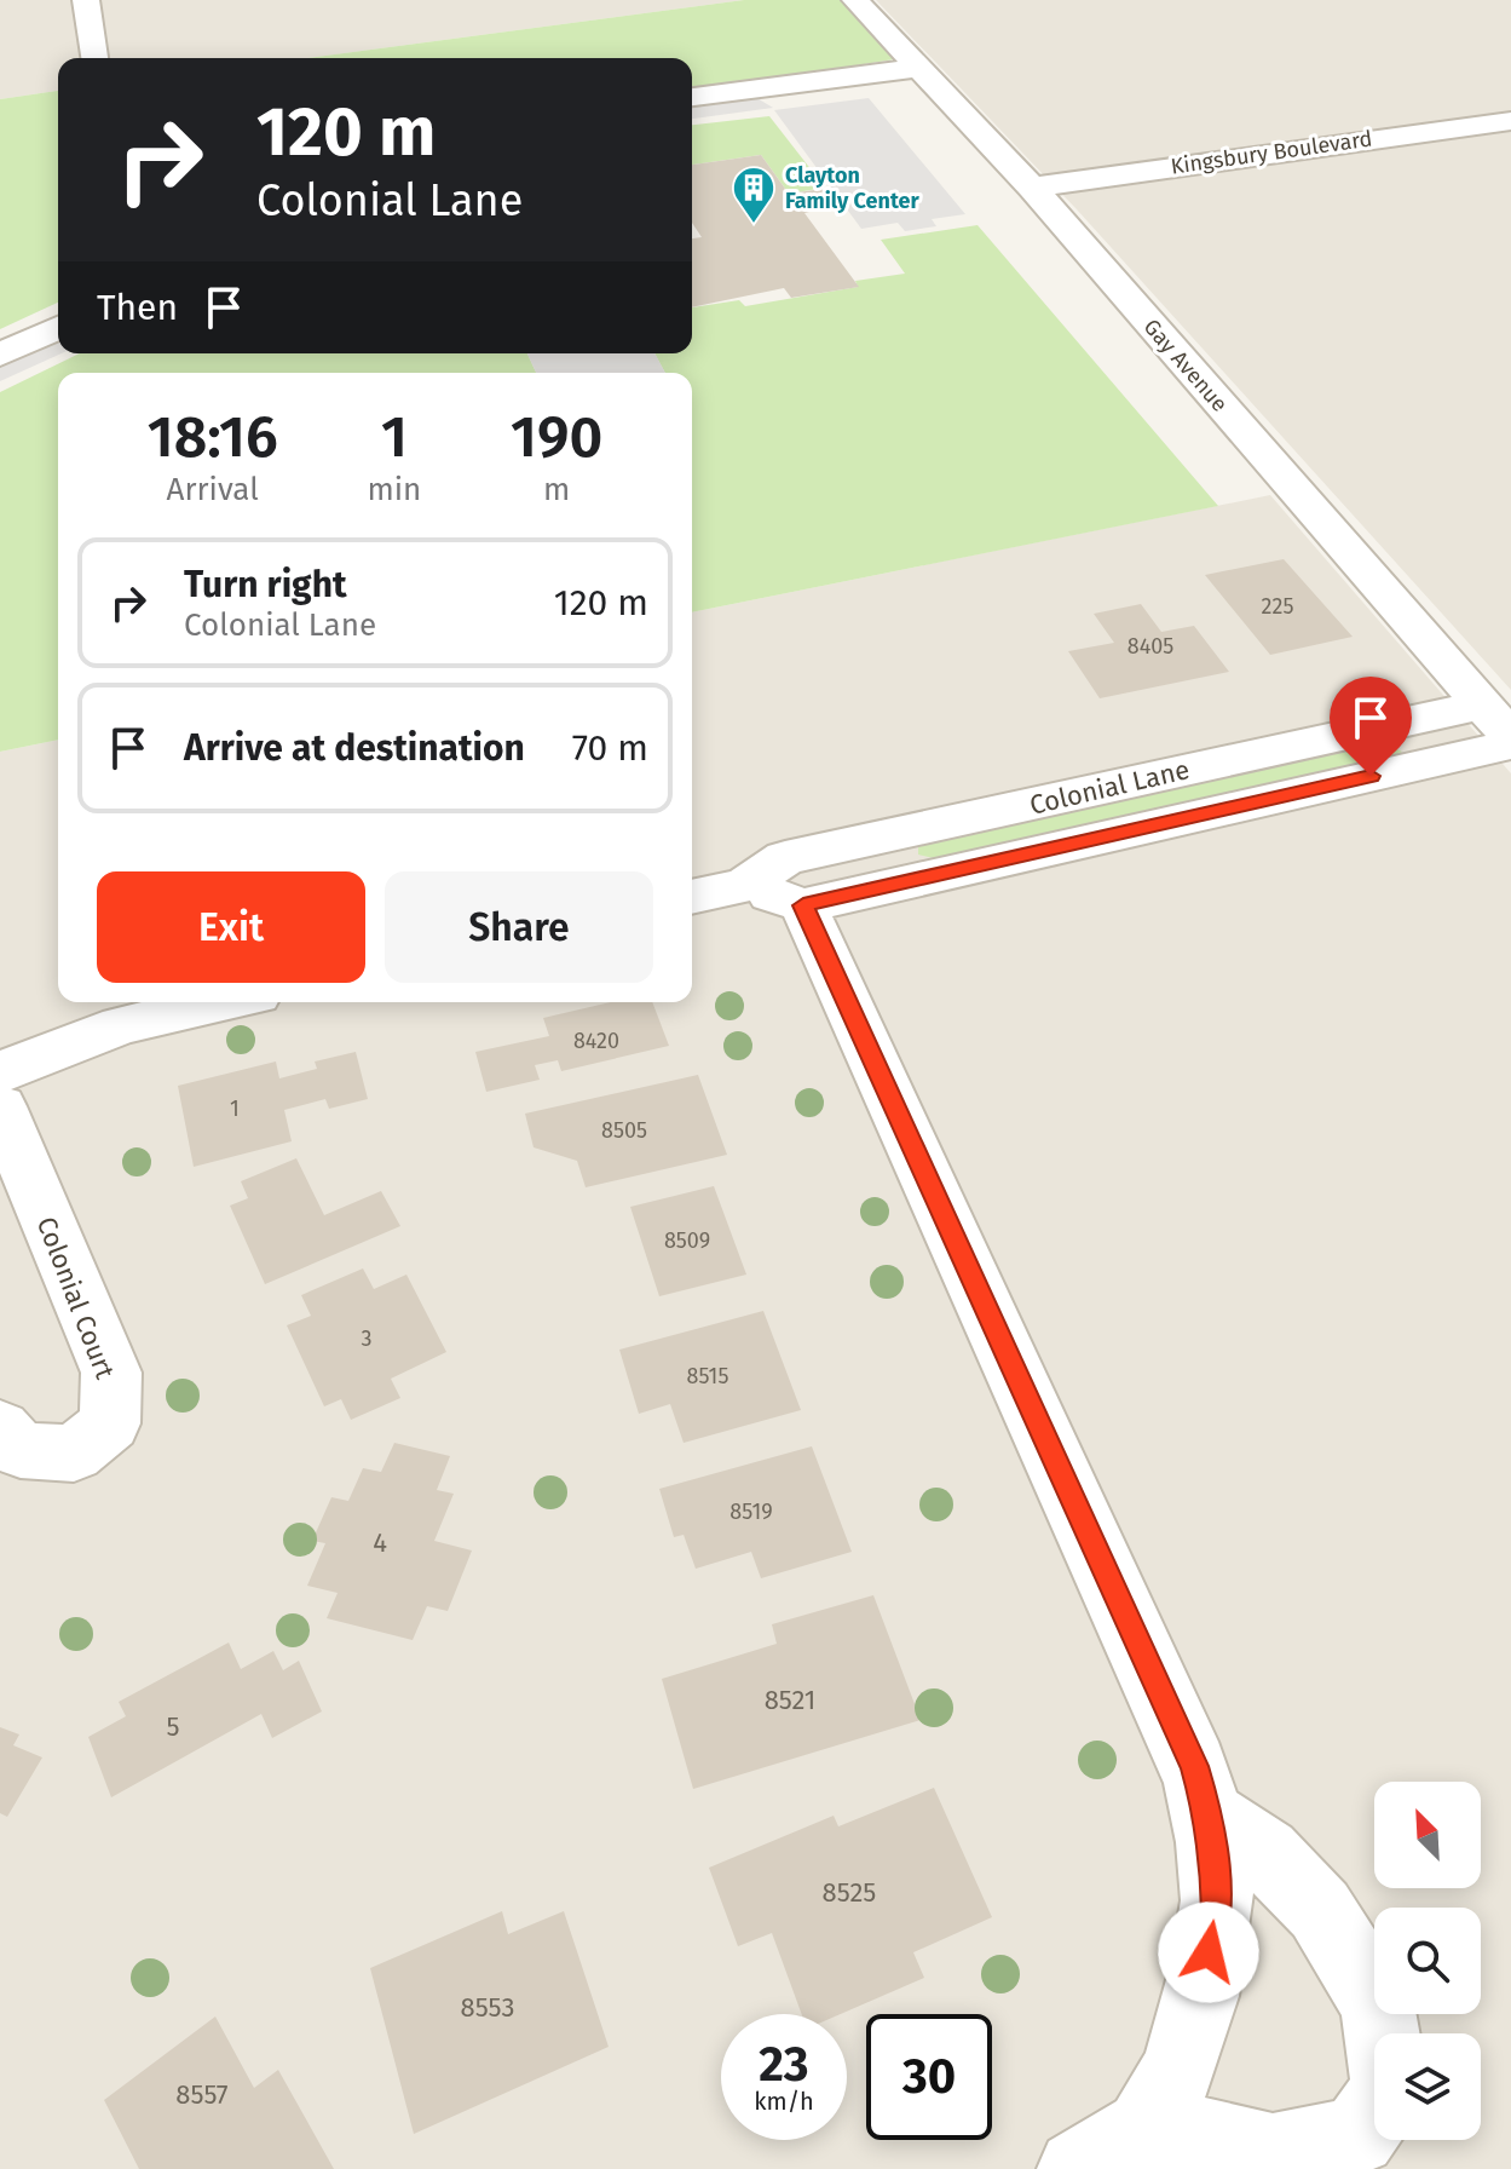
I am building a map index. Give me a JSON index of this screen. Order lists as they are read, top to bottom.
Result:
{
  "streets": {
    "street": [
      "Kingsbury Boulevard",
      "Gay Avenue",
      "Colonial Lane",
      "Colonial Court"
    ]
  },
  "crossings": [
    ["Kingsbury Boulevard", "Gay Avenue"],
    ["Gay Avenue", "Colonial Lane"]
  ],
  "places": {
    "building": ["Clayton Family Center"]
  },
  "house_numbers": [
    "225",
    "8405",
    "8420",
    "1",
    "8505",
    "8509",
    "3",
    "8515",
    "8519",
    "4",
    "8521",
    "5",
    "8525",
    "8553",
    "8557"
  ],
  "north": "top left",
  "page": {
    "turn": ["120 m", "Colonial Lane"],
    "then": "Then",
    "eta": [
      "18:16",
      "Arrival",
      "1",
      "min",
      "190",
      "m"
    ],
    "list": [
      {
        "name": "Turn right",
        "note": "Colonial Lane",
        "value": "120 m"
      },
      {
        "name": "Arrive at destination",
        "value": "70 m"
      }
    ],
    "buttons": ["Exit", "Share"],
    "speed": "23 km/h",
    "limit": "30"
  }
}
